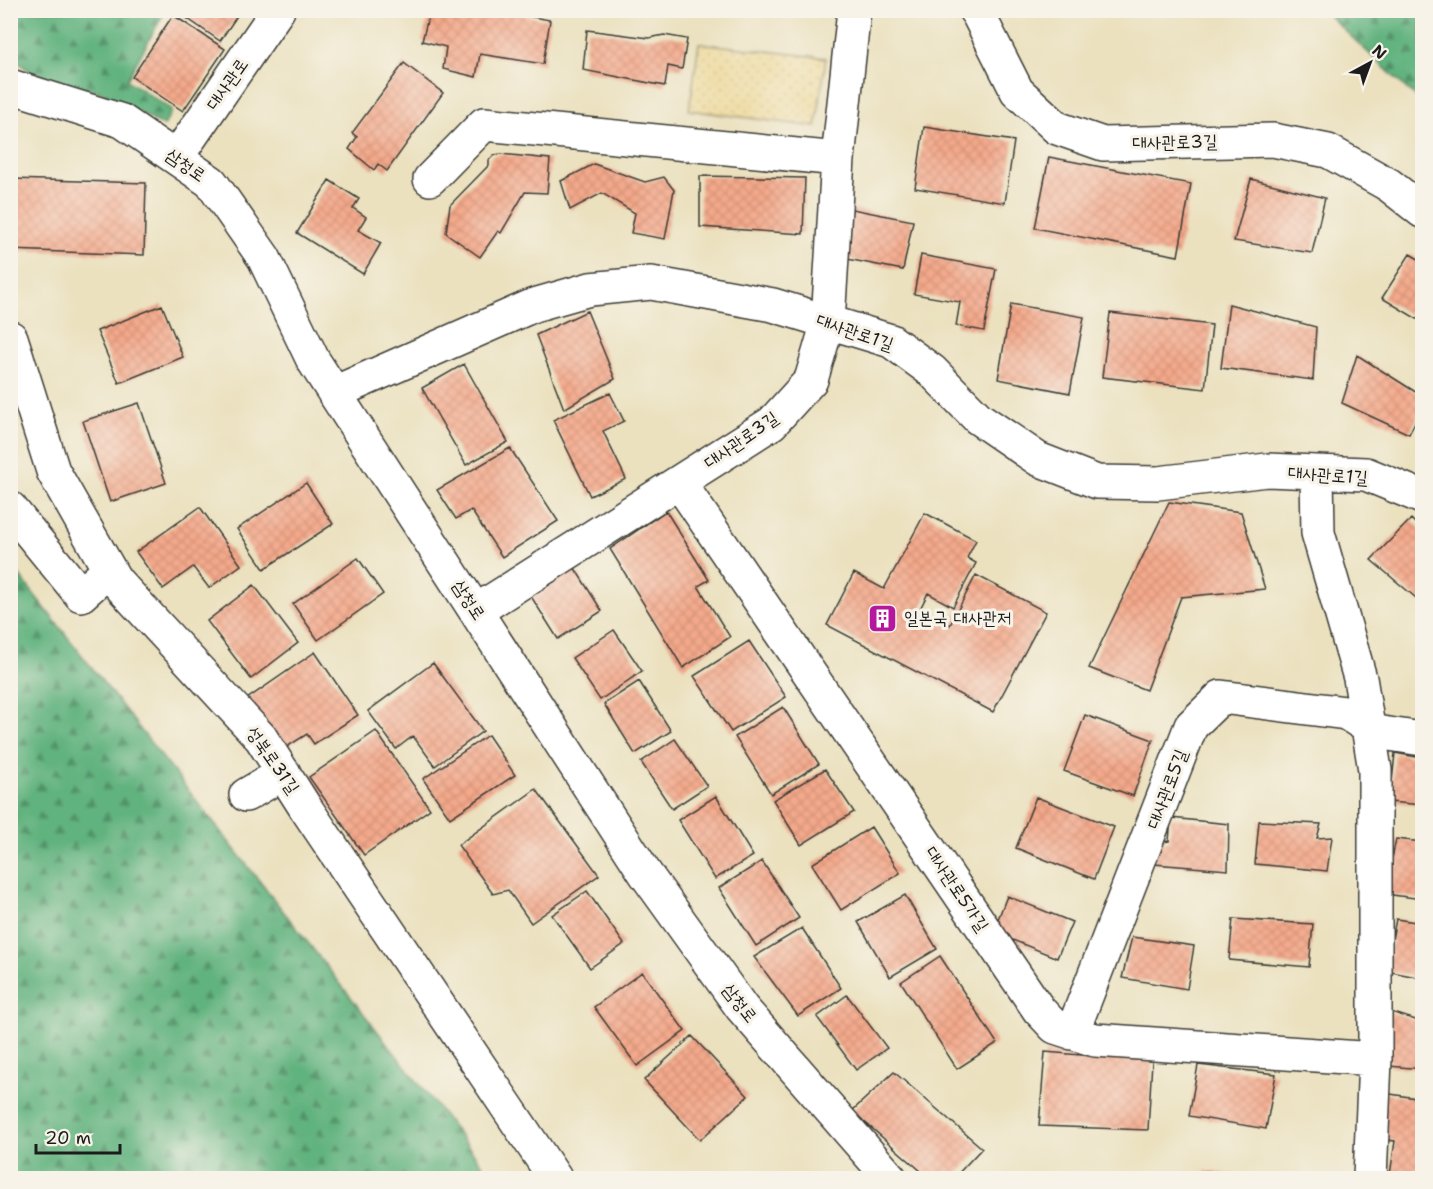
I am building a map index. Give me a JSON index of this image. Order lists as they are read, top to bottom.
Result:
{
  "streets": {
    "street": [
      "대사관로",
      "대사관로3길",
      "삼청로",
      "대사관로1길",
      "성북로31길",
      "대사관로5길",
      "대사관로5가길"
    ]
  },
  "crossings": [
    ["대사관로", "삼청로"],
    ["대사관로3길", "삼청로"],
    ["대사관로3길", "대사관로1길"],
    ["대사관로3길", "대사관로5가길"],
    ["삼청로", "대사관로1길"],
    ["대사관로5길", "대사관로5가길"]
  ],
  "places": {
    "building": ["일본국 대사관저"]
  },
  "scale_bar": "20 m",
  "north": "top right"
}
